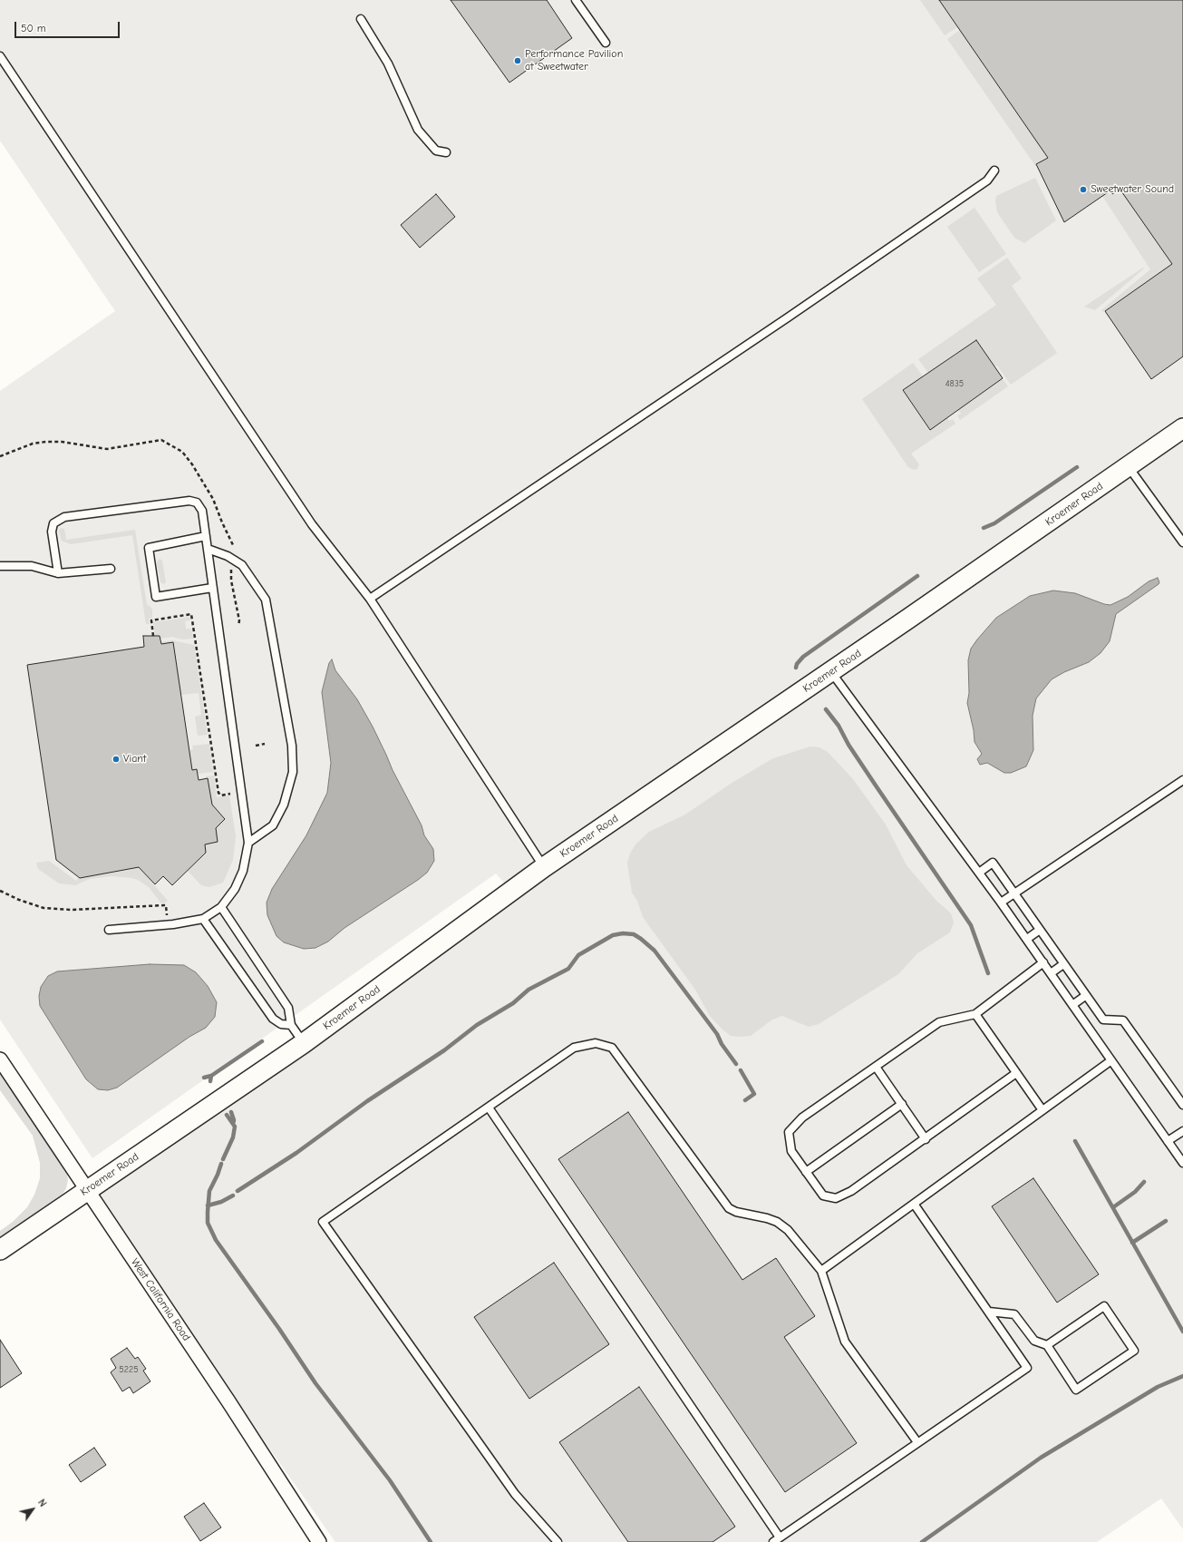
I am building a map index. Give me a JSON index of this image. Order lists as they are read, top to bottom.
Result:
{
  "streets": {
    "street": ["Kroemer Road", "West California Road"]
  },
  "crossings": [
    ["Kroemer Road", "West California Road"]
  ],
  "places": ["Performance Pavilion at Sweetwater", "Sweetwater Sound", "Viant"],
  "house_numbers": ["4835", "5225"],
  "scale_bar": "50 m",
  "north": "top right"
}
